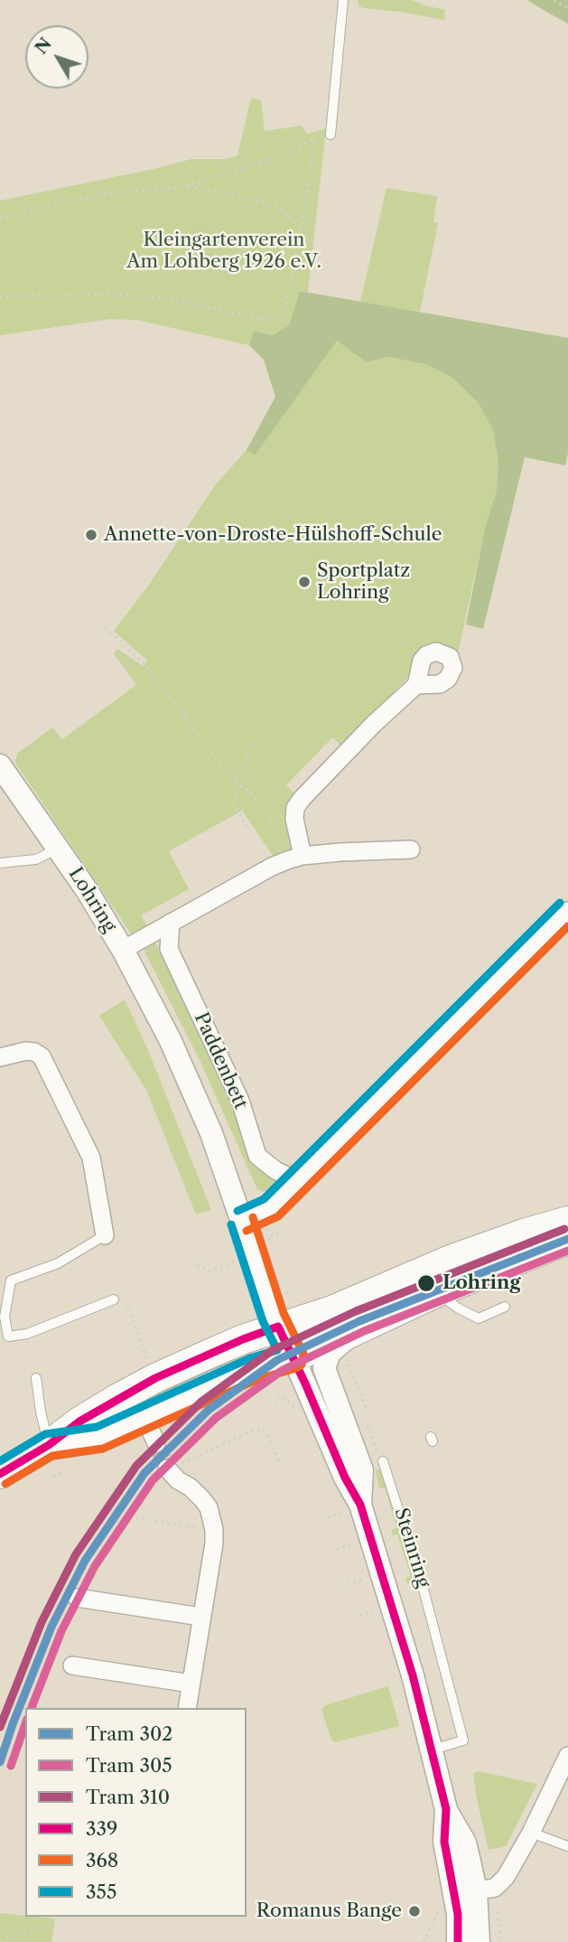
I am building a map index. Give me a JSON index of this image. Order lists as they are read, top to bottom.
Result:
{
  "streets": {
    "street": ["Lohring", "Paddenbett", "Steinring"]
  },
  "parks": ["Kleingartenverein Am Lohberg 1926 e.V."],
  "places": [
    "Annette-von-Droste-Hülshoff-Schule",
    "Sportplatz Lohring",
    "Lohring",
    "Romanus Bange"
  ],
  "lines": [
    "transit line 355",
    "transit line 368",
    "tram line 310",
    "tram line 302",
    "tram line 305",
    "transit line 339"
  ],
  "legend": [
    "Tram 302",
    "Tram 305",
    "Tram 310",
    "339",
    "368",
    "355"
  ],
  "north": "top left"
}
